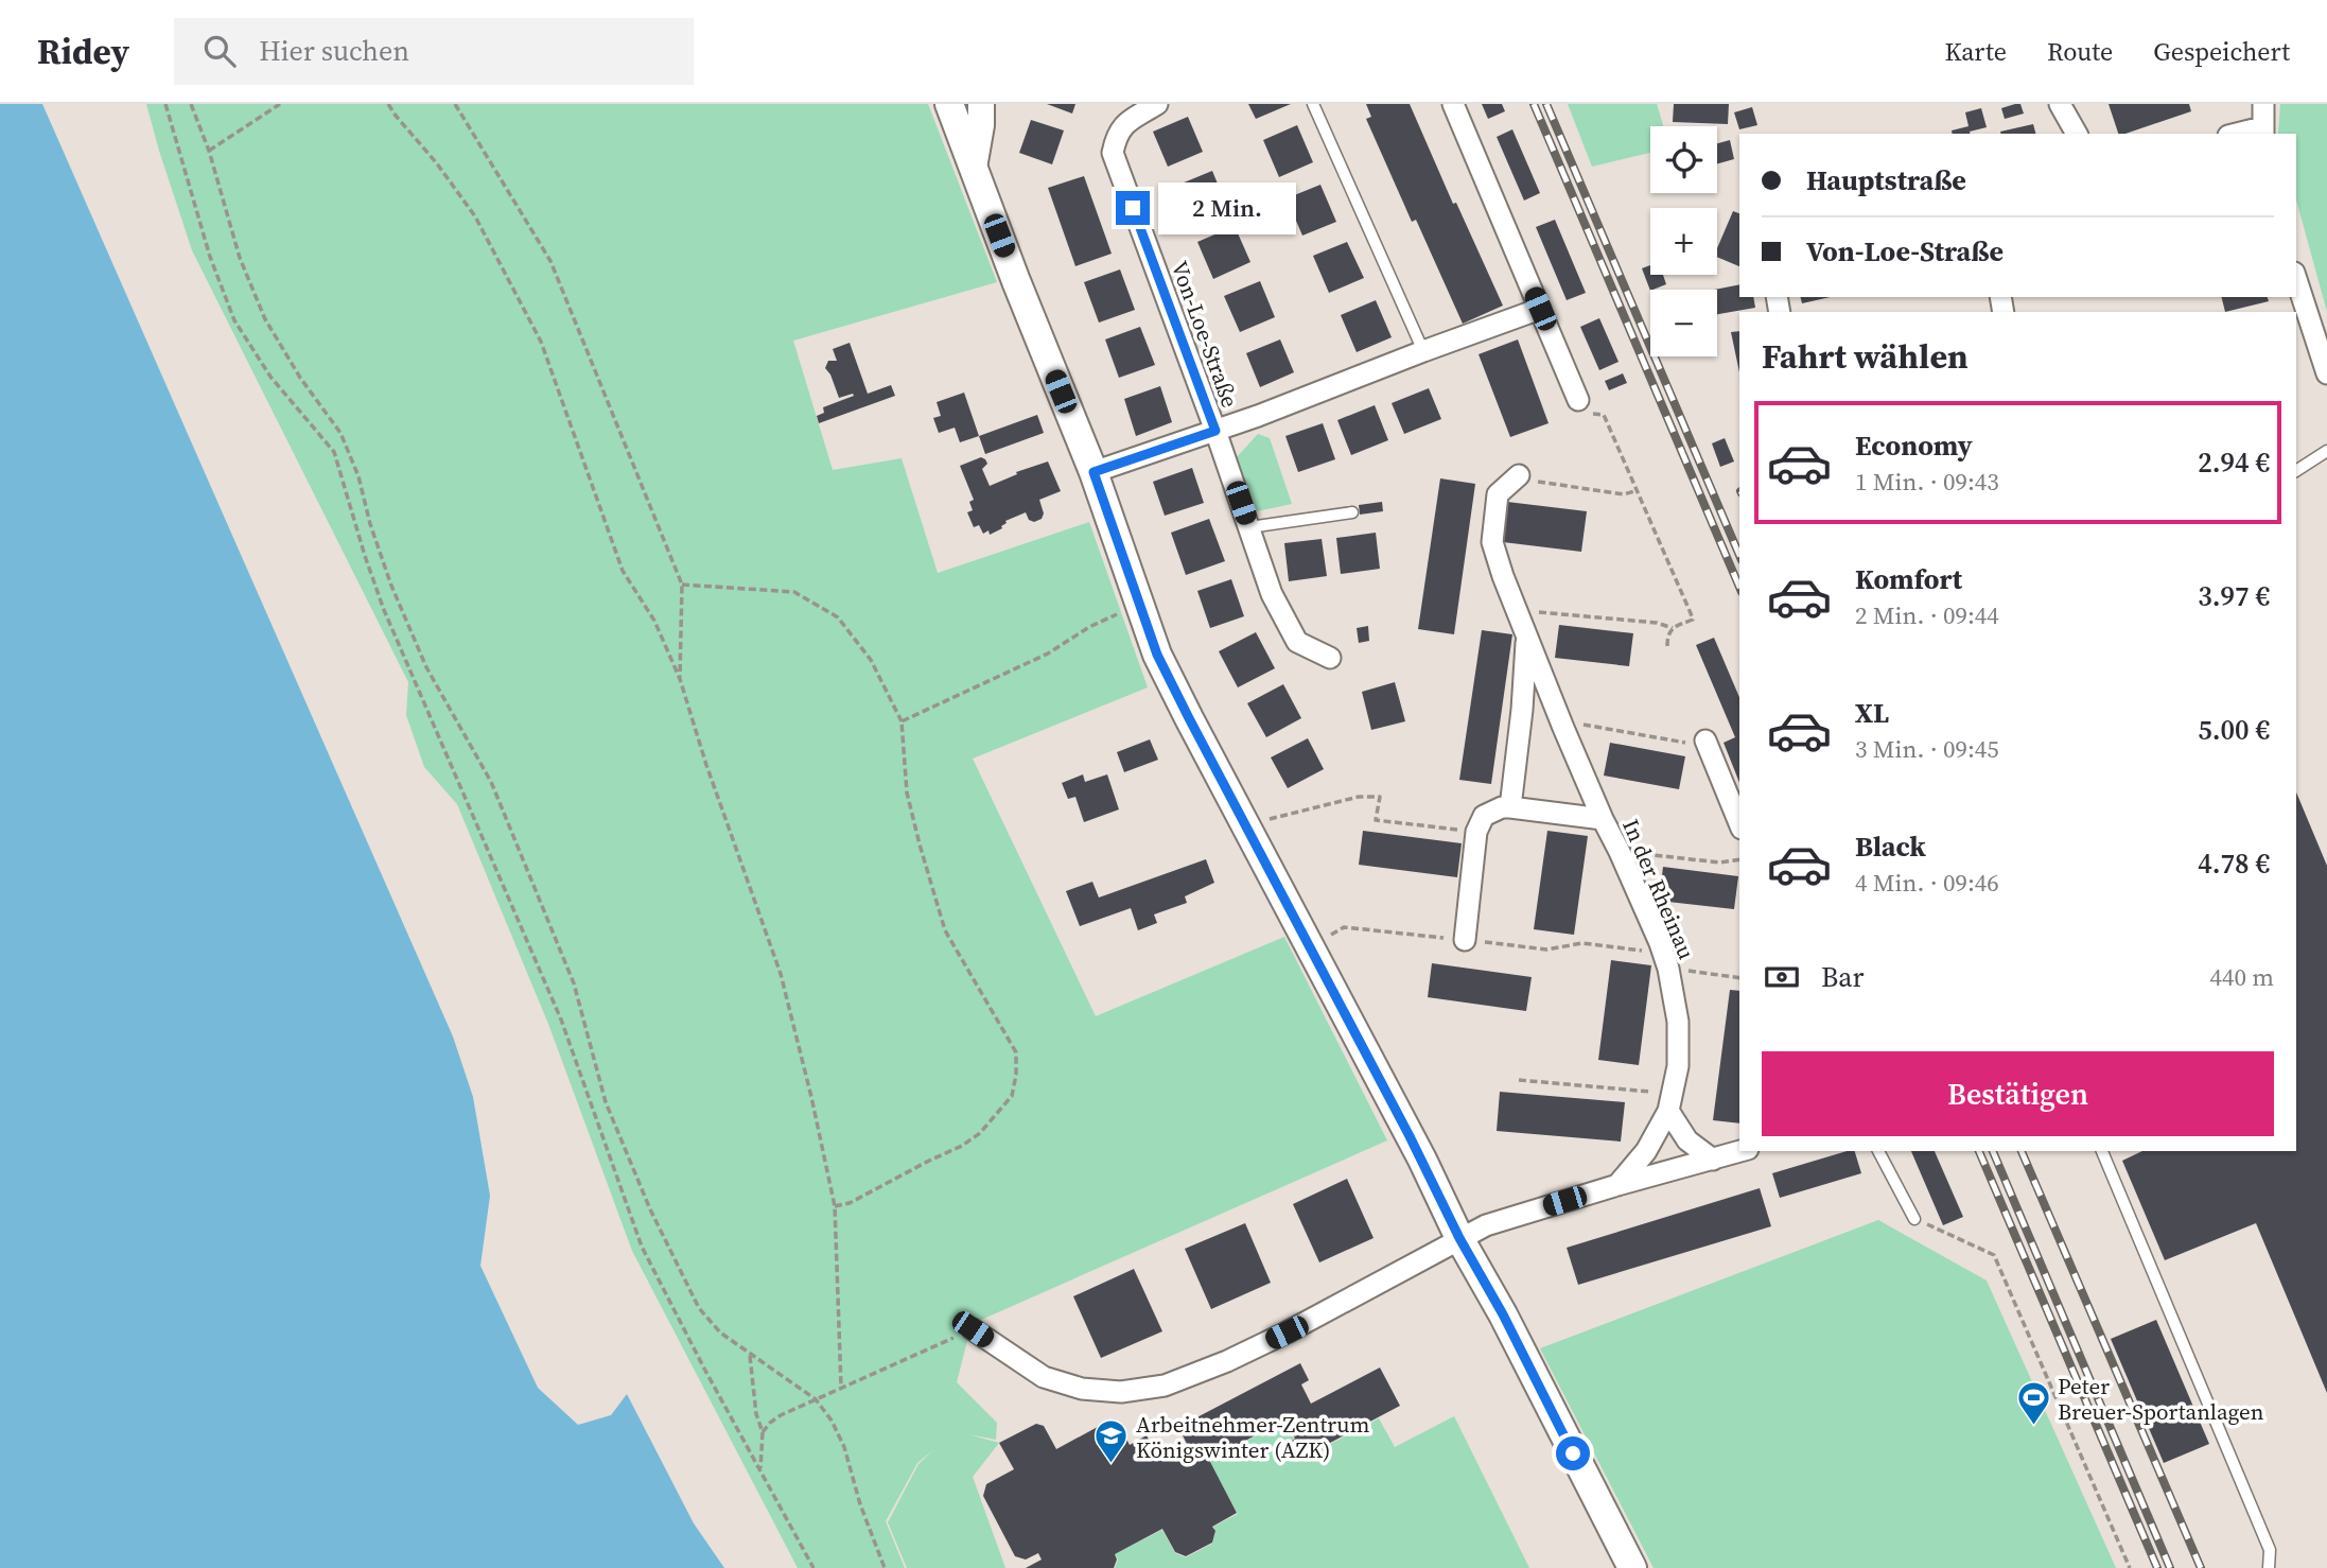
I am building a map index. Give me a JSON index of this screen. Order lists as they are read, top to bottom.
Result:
{
  "streets": {
    "street": ["Von-Loe-Straße", "In der Rheinau"]
  },
  "places": {
    "sports": ["Peter Breuer-Sportanlagen"],
    "school or university": ["Arbeitnehmer-Zentrum Königswinter (AZK)"]
  },
  "page": {
    "header": "Ridey",
    "search": "Hier suchen",
    "nav": ["Karte", "Route", "Gespeichert"],
    "map_buttons": ["+", "−"],
    "banner": ["Hauptstraße", "Von-Loe-Straße"],
    "bubble": "2 Min.",
    "heading": "Fahrt wählen",
    "list": [
      {
        "name": "Economy",
        "note": "1 Min. · 09:43",
        "value": "2.94 €"
      },
      {
        "name": "Komfort",
        "note": "2 Min. · 09:44",
        "value": "3.97 €"
      },
      {
        "name": "XL",
        "note": "3 Min. · 09:45",
        "value": "5.00 €"
      },
      {
        "name": "Black",
        "note": "4 Min. · 09:46",
        "value": "4.78 €"
      }
    ],
    "pay": ["Bar", "440 m"],
    "buttons": "Bestätigen"
  }
}
